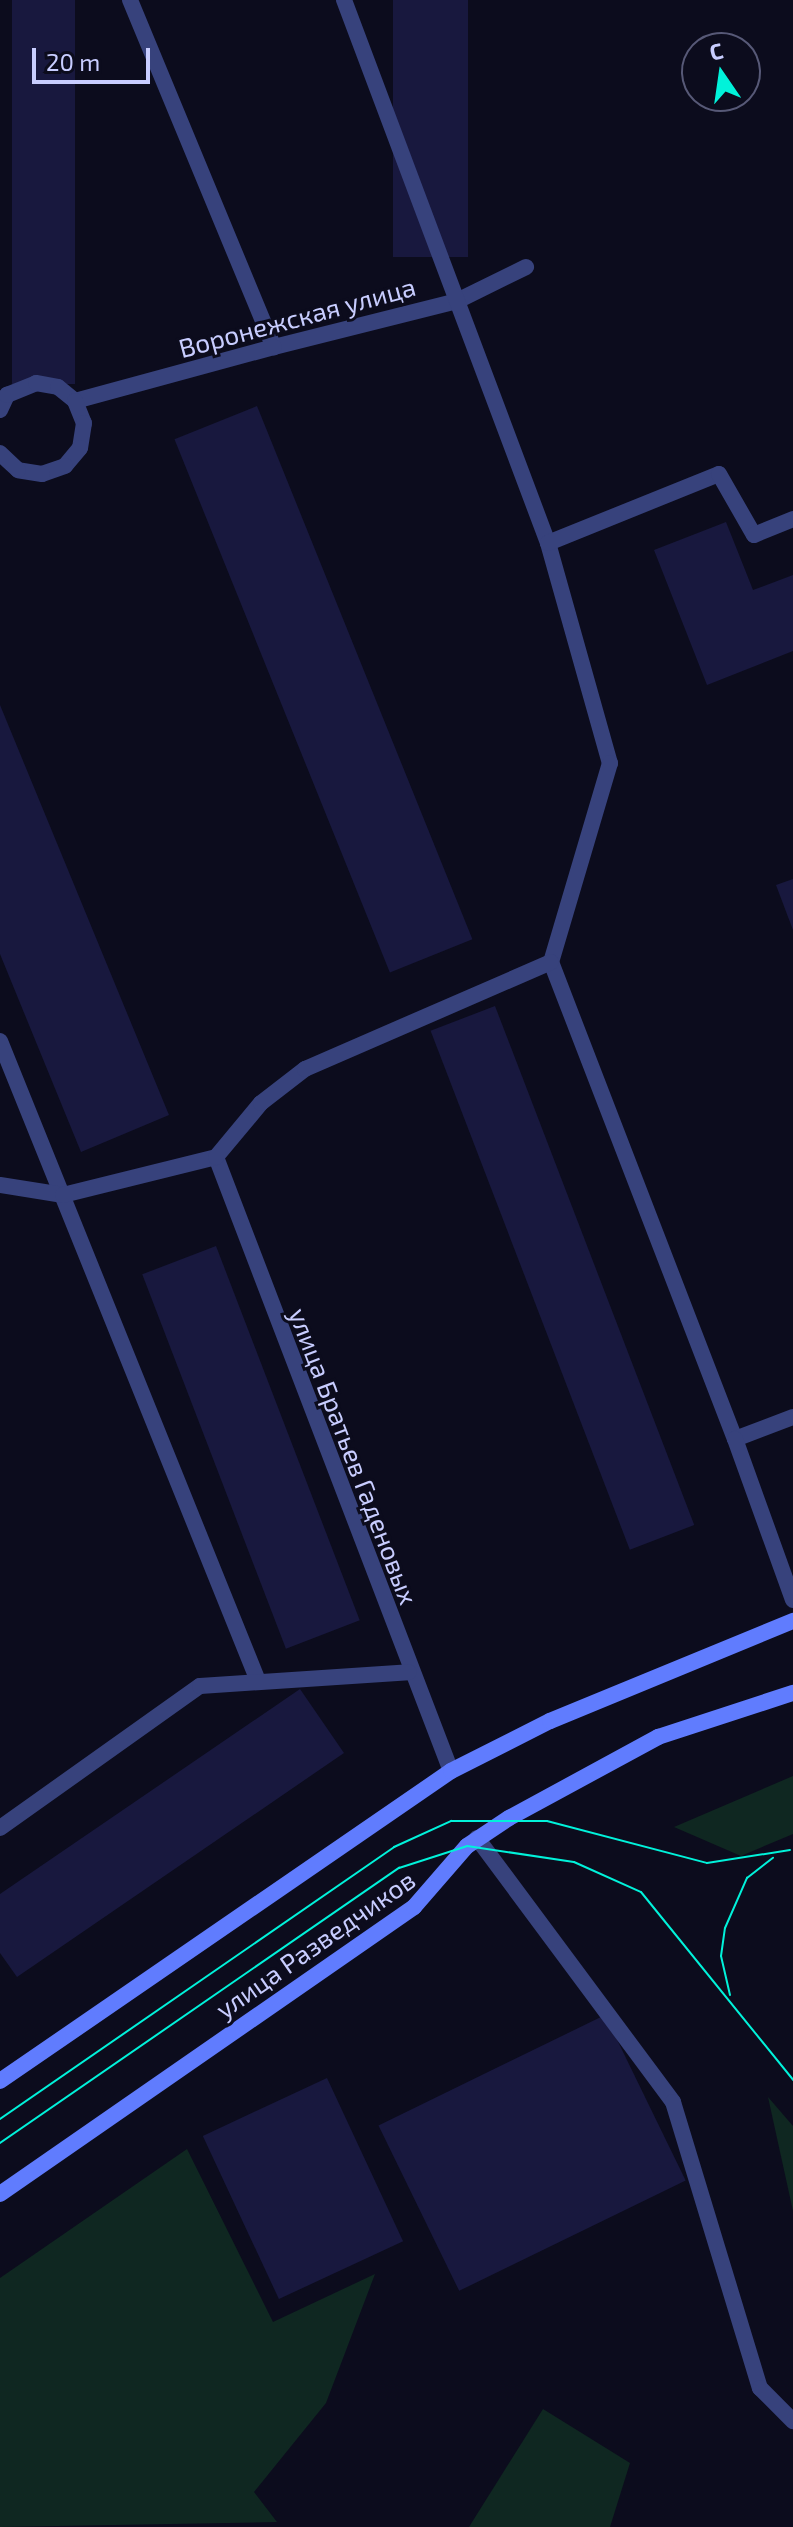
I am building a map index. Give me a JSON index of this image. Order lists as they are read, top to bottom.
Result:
{
  "streets": {
    "main road": ["улица Разведчиков"],
    "street": ["Воронежская улица", "улица Братьев Гаденовых"]
  },
  "scale_bar": "20 m",
  "north": "top"
}
